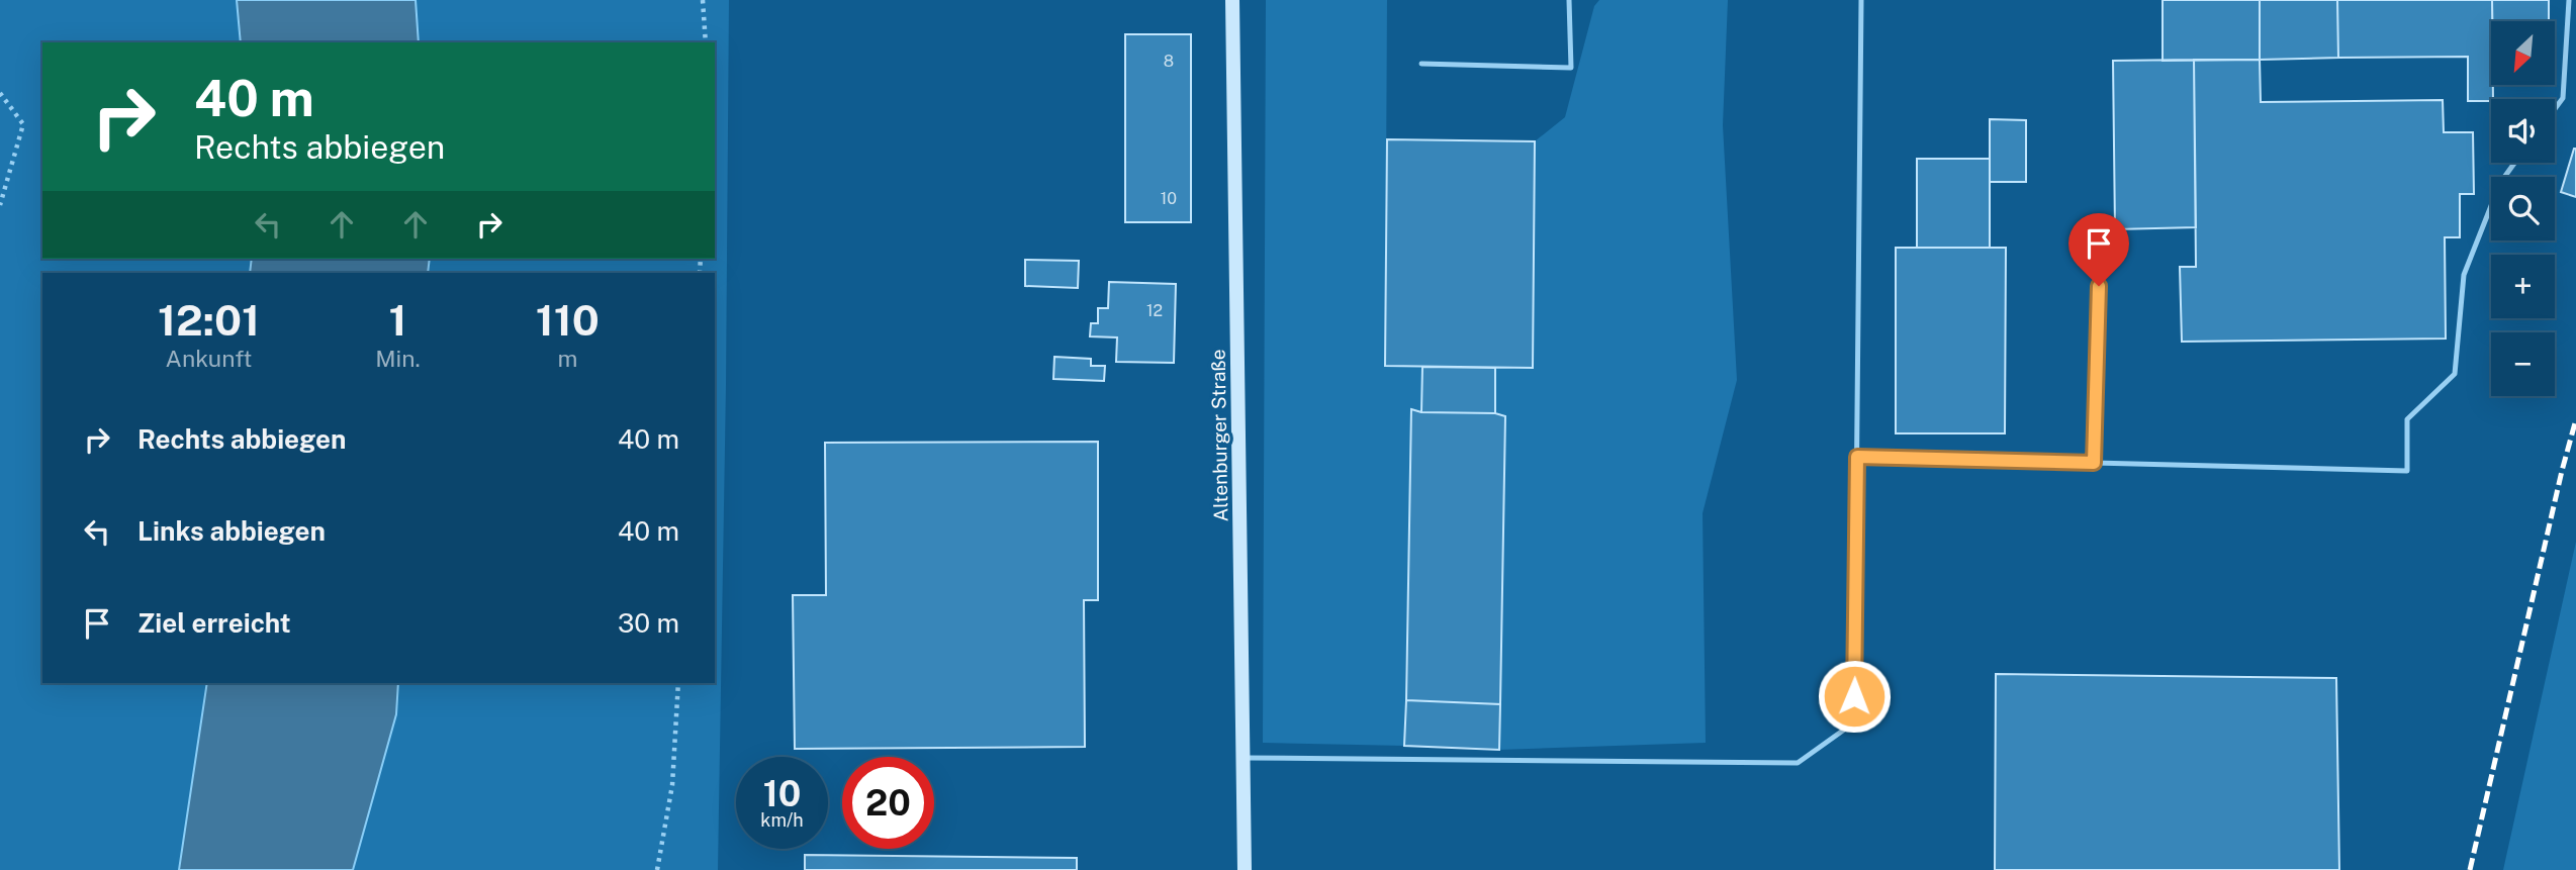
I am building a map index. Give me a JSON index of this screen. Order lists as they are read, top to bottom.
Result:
{
  "streets": {
    "street": ["Altenburger Straße"]
  },
  "house_numbers": ["8", "10", "12"],
  "north": "bottom left",
  "page": {
    "map_buttons": ["+", "−"],
    "turn": ["40 m", "Rechts abbiegen"],
    "eta": [
      "12:01",
      "Ankunft",
      "1",
      "Min.",
      "110",
      "m"
    ],
    "list": [
      {
        "name": "Rechts abbiegen",
        "value": "40 m"
      },
      {
        "name": "Links abbiegen",
        "value": "40 m"
      },
      {
        "name": "Ziel erreicht",
        "value": "30 m"
      }
    ],
    "speed": "10 km/h",
    "limit": "20"
  }
}
